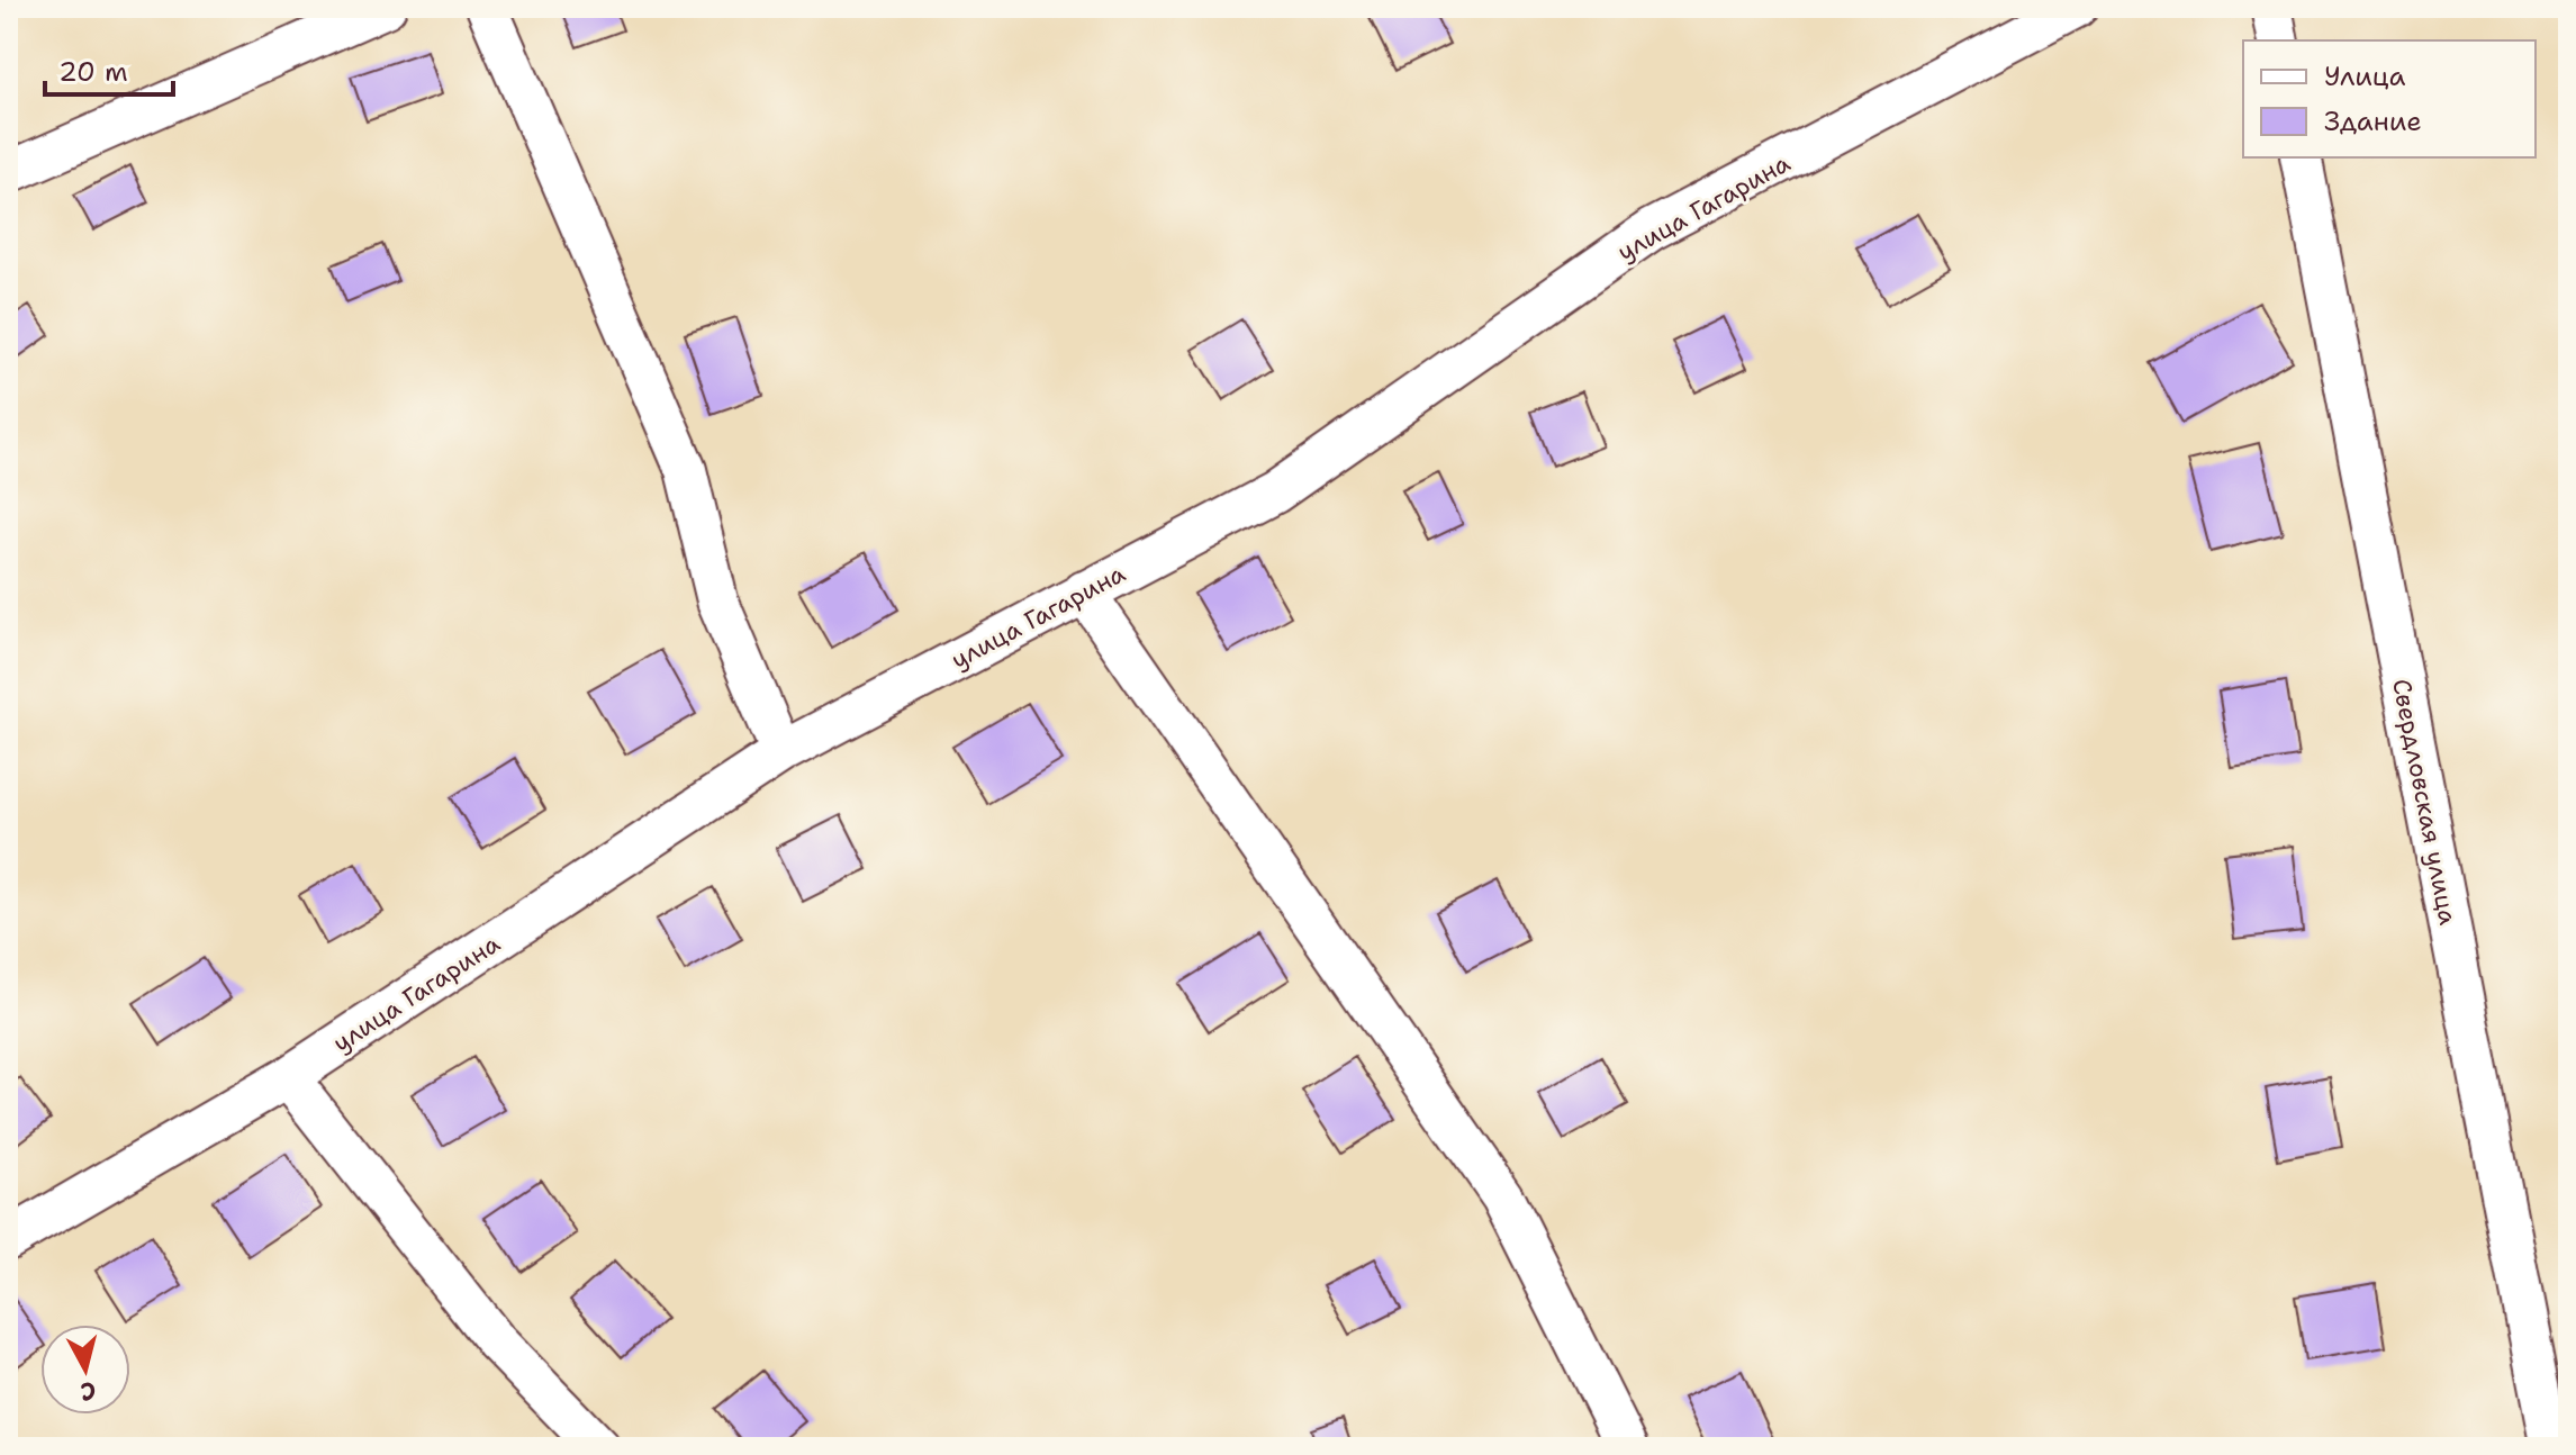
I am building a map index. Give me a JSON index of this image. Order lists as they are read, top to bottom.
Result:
{
  "streets": {
    "street": ["улица Гагарина", "Свердловская улица"]
  },
  "legend": ["Улица", "Здание"],
  "scale_bar": "20 m",
  "north": "bottom"
}
